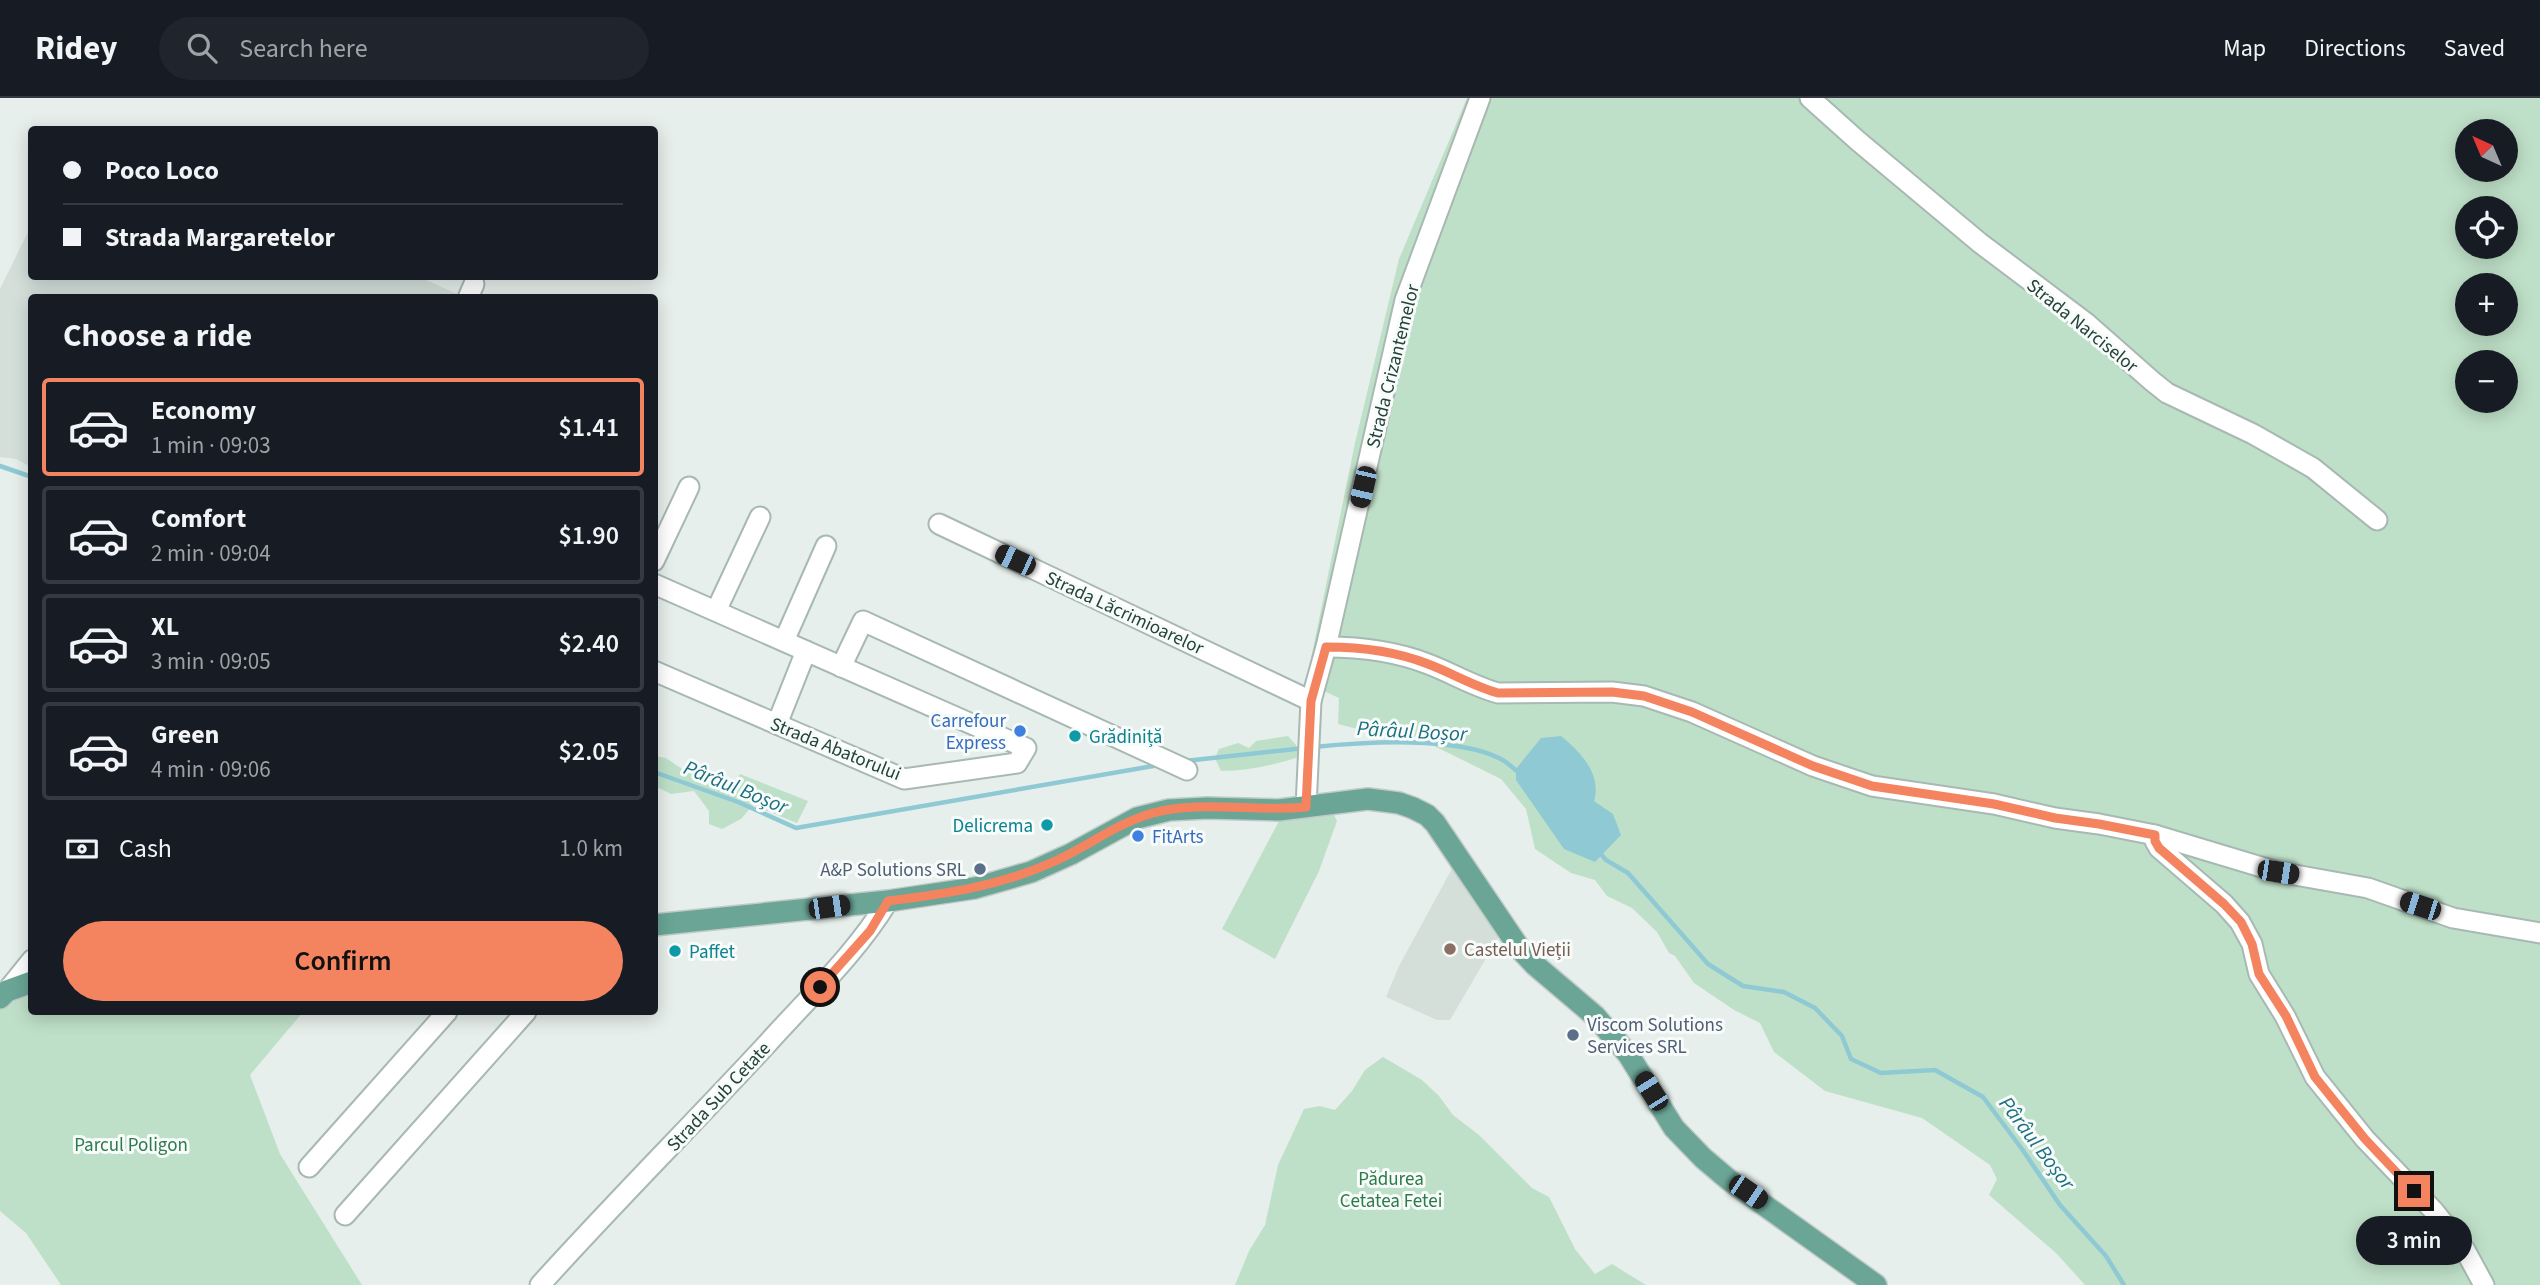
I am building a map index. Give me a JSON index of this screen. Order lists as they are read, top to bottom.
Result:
{
  "streets": {
    "street": [
      "Strada Narciselor",
      "Strada Crizantemelor",
      "Strada Lăcrimioarelor",
      "Strada Abatorului",
      "Strada Sub Cetate"
    ]
  },
  "crossings": [
    ["Strada Crizantemelor", "Strada Lăcrimioarelor"]
  ],
  "water": ["Pârâul Boșor"],
  "parks": ["Parcul Poligon", "Pădurea Cetatea Fetei"],
  "places": [
    "Carrefour Express",
    "Grădiniță",
    "Delicrema",
    "FitArts",
    "A&P Solutions SRL",
    "Castelul Vieții",
    "Paffet",
    "Viscom Solutions Services SRL"
  ],
  "north": "top left",
  "page": {
    "header": "Ridey",
    "search": "Search here",
    "nav": ["Map", "Directions", "Saved"],
    "map_buttons": ["+", "−"],
    "banner": ["Poco Loco", "Strada Margaretelor"],
    "heading": "Choose a ride",
    "list": [
      {
        "name": "Economy",
        "note": "1 min · 09:03",
        "value": "$1.41"
      },
      {
        "name": "Comfort",
        "note": "2 min · 09:04",
        "value": "$1.90"
      },
      {
        "name": "XL",
        "note": "3 min · 09:05",
        "value": "$2.40"
      },
      {
        "name": "Green",
        "note": "4 min · 09:06",
        "value": "$2.05"
      }
    ],
    "pay": ["Cash", "1.0 km"],
    "buttons": "Confirm",
    "bubble": "3 min"
  }
}
